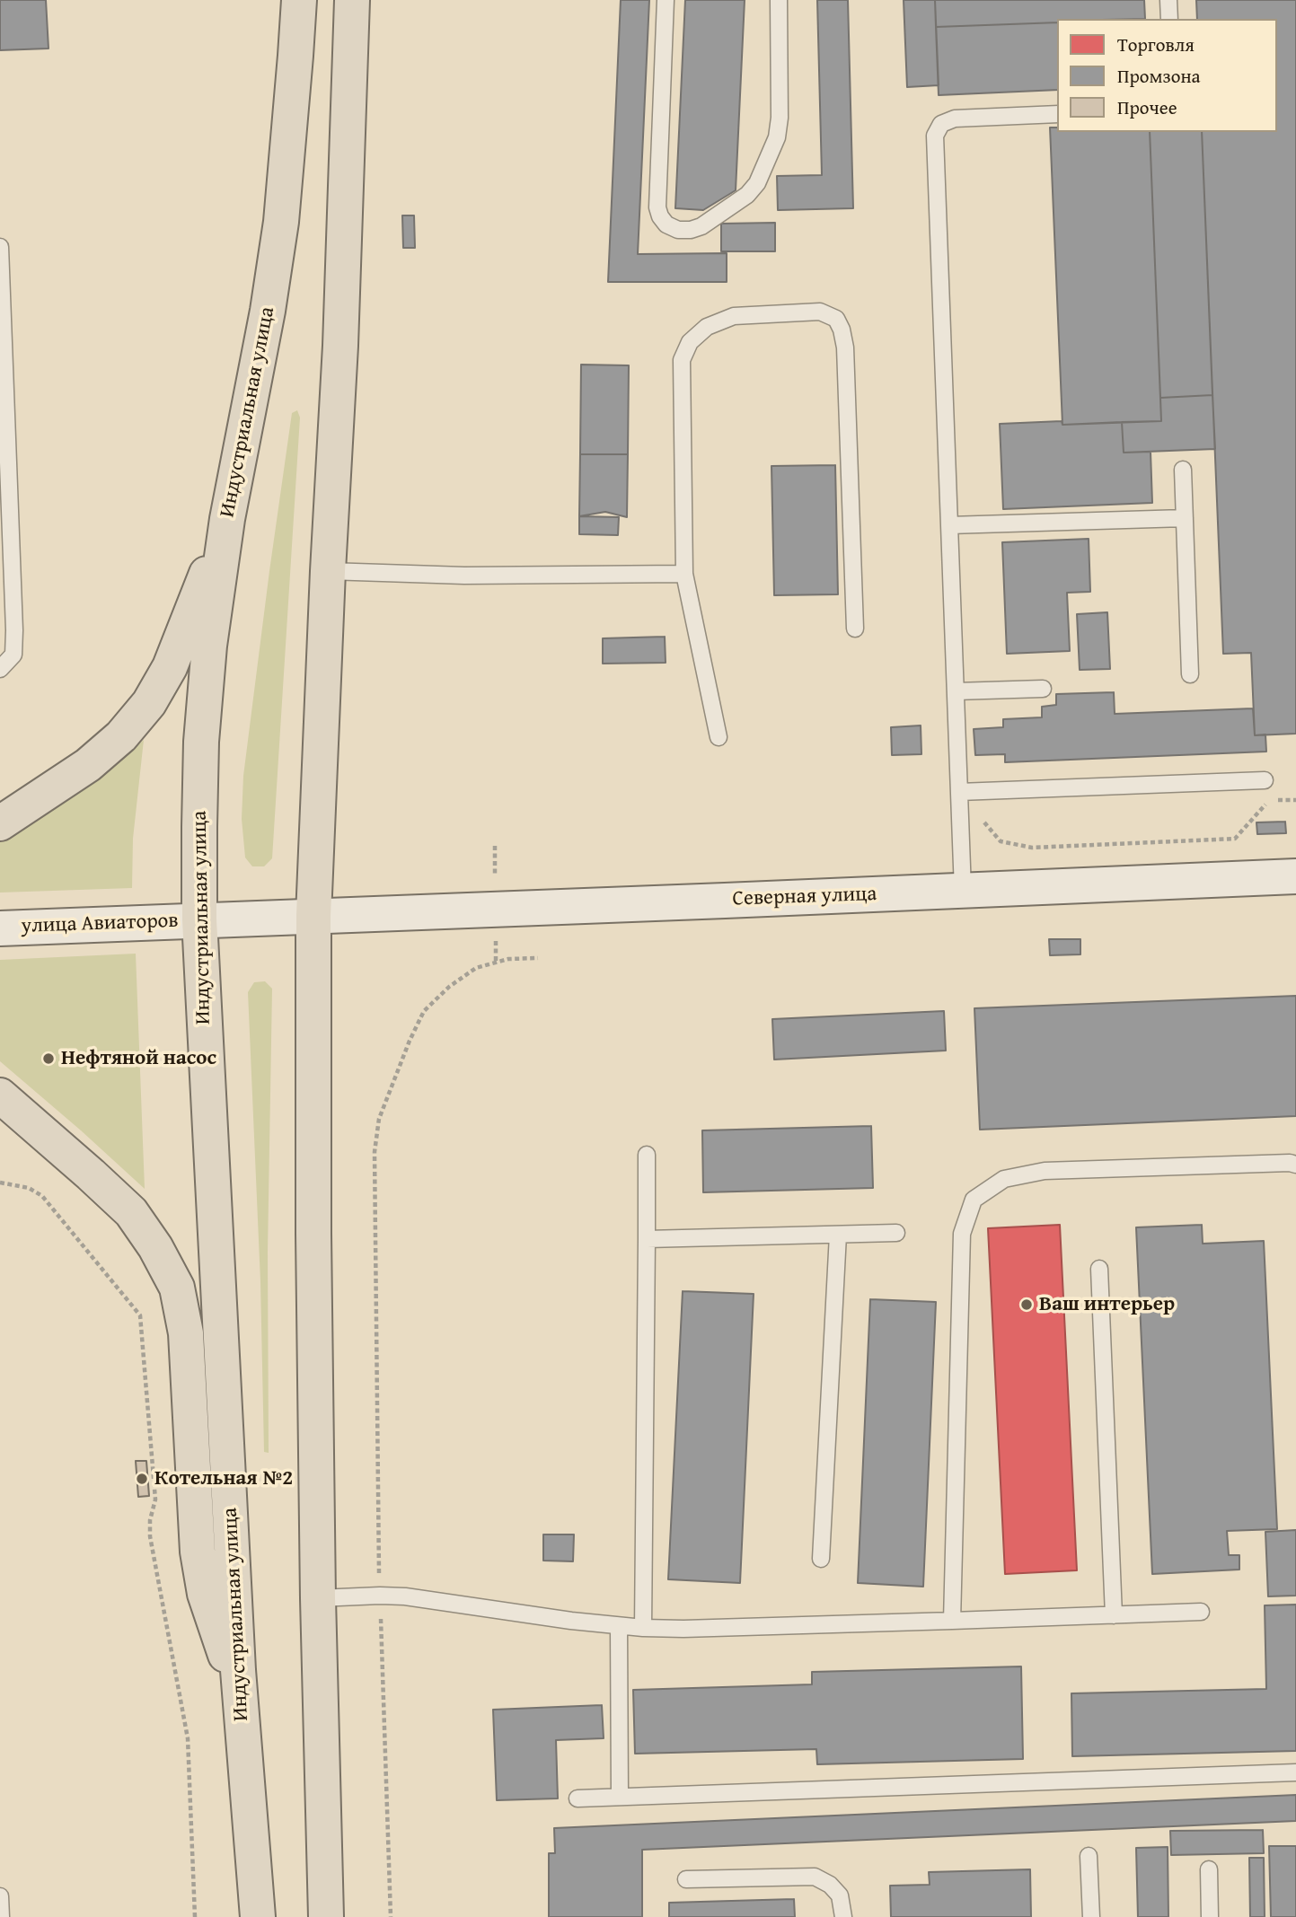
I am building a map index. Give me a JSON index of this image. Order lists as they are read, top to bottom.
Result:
{
  "streets": {
    "main road": ["Индустриальная улица", "Северная улица", "улица Авиаторов"]
  },
  "crossings": [
    ["Индустриальная улица", "Северная улица"],
    ["Индустриальная улица", "улица Авиаторов"],
    ["Северная улица", "улица Авиаторов"]
  ],
  "places": ["Нефтяной насос", "Ваш интерьер", "Котельная №2"],
  "legend": ["Торговля", "Промзона", "Прочее"]
}
